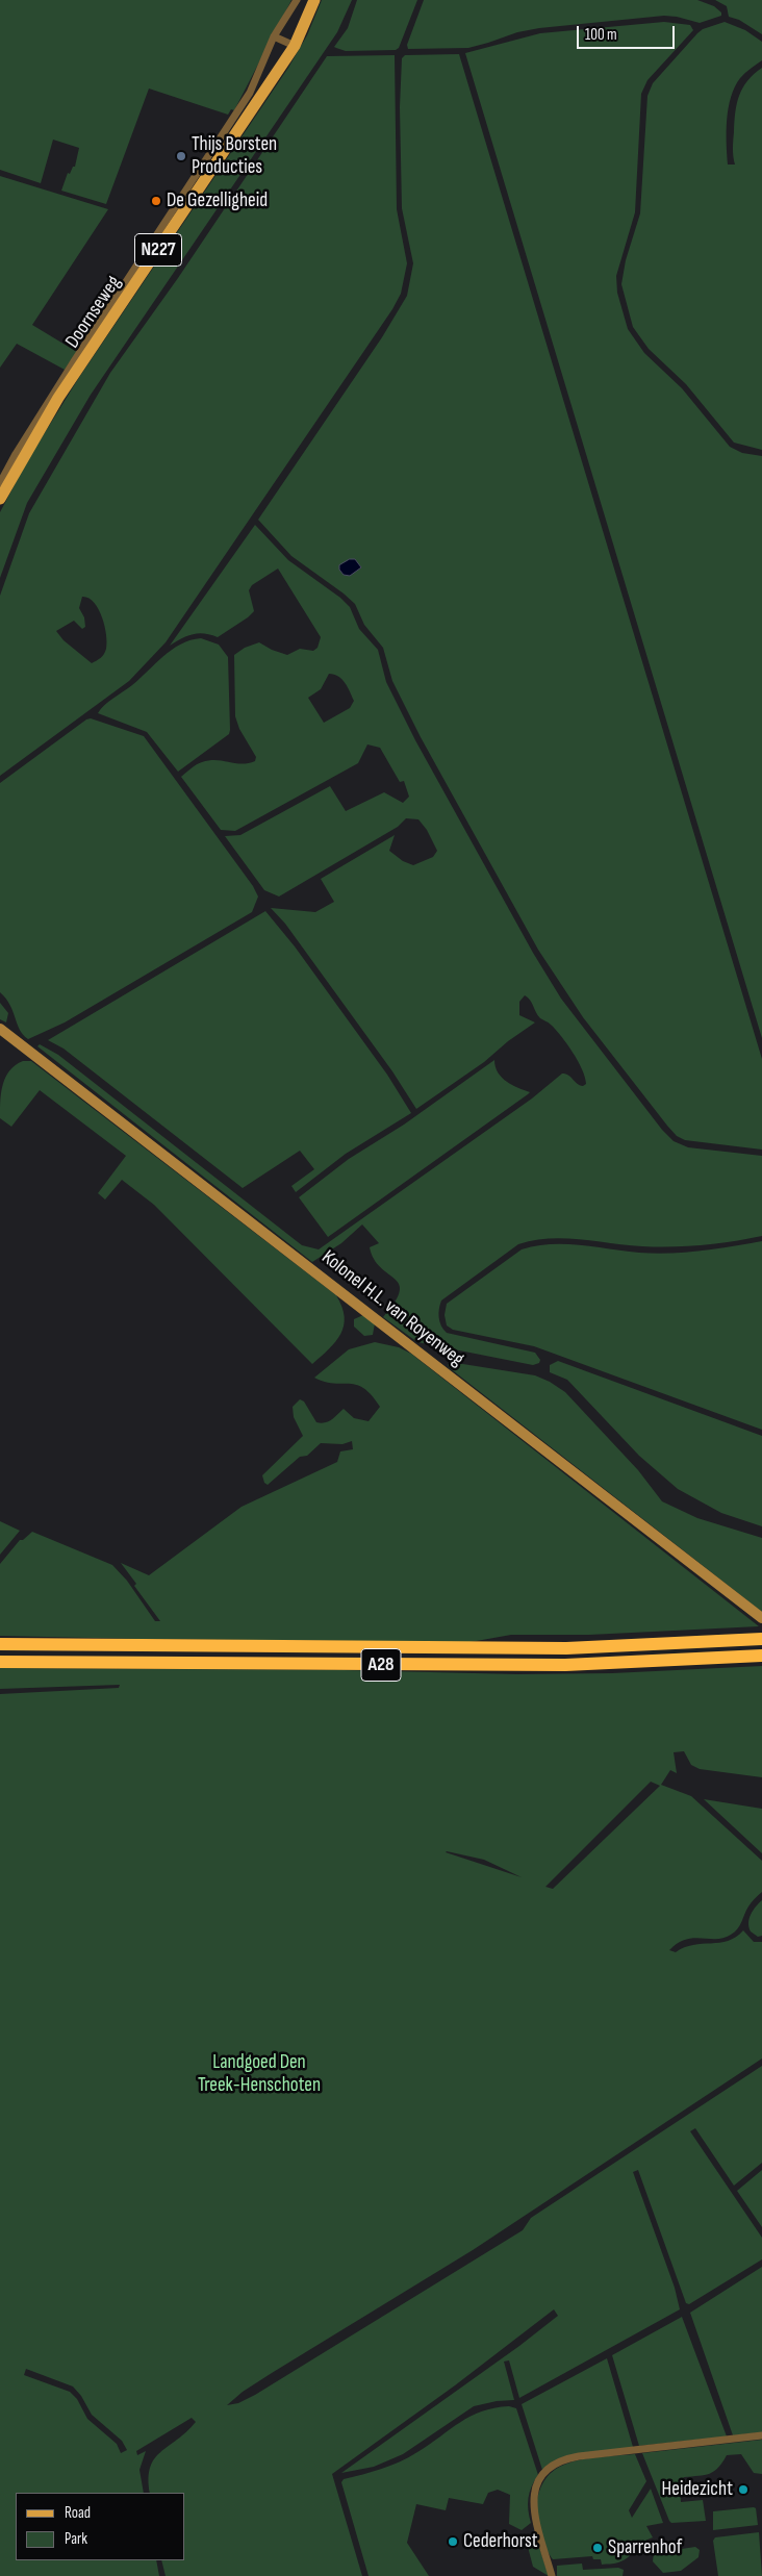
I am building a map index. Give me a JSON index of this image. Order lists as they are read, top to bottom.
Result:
{
  "streets": {
    "highway": ["A28"],
    "main road": ["N227", "Doornseweg"],
    "street": ["Kolonel H.L. van Royenweg"]
  },
  "parks": ["Landgoed Den Treek-Henschoten"],
  "places": [
    "Thijs Borsten Producties",
    "De Gezelligheid",
    "Heidezicht",
    "Cederhorst",
    "Sparrenhof"
  ],
  "legend": ["Road", "Park"],
  "scale_bar": "100 m"
}
